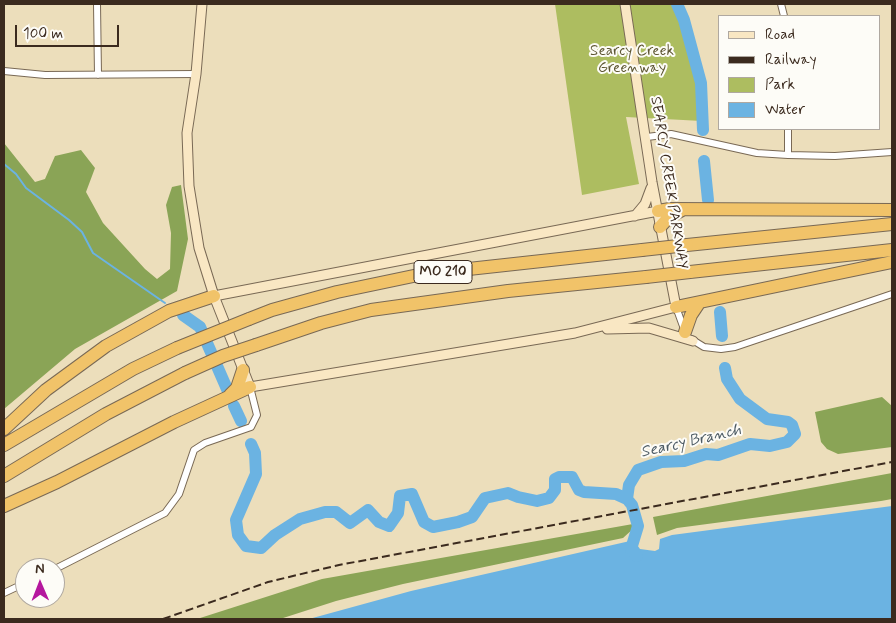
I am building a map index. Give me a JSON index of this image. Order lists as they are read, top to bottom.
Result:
{
  "streets": {
    "highway": ["MO 210"],
    "main road": ["SEARCY CREEK PARKWAY"]
  },
  "water": ["Searcy Branch"],
  "parks": ["Searcy Creek Greenway"],
  "legend": [
    "Road",
    "Railway",
    "Park",
    "Water"
  ],
  "scale_bar": "100 m",
  "north": "top"
}
